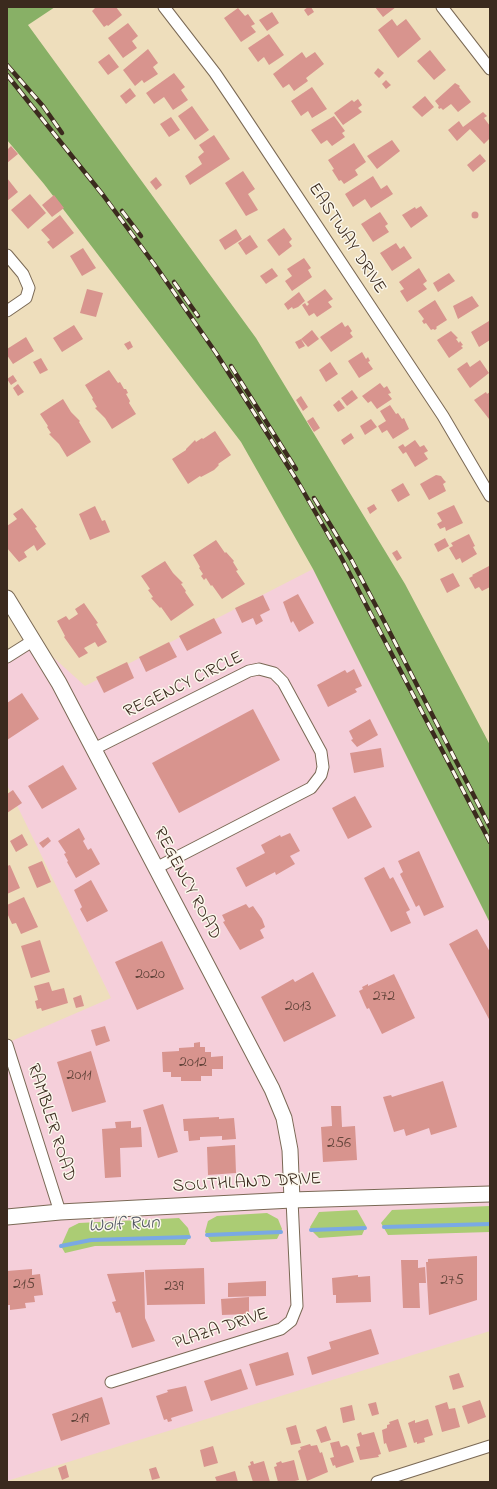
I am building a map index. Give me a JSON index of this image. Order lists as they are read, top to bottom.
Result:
{
  "streets": {
    "street": [
      "EASTWAY DRIVE",
      "REGENCY CIRCLE",
      "REGENCY ROAD",
      "RAMBLER ROAD",
      "SOUTHLAND DRIVE",
      "PLAZA DRIVE"
    ]
  },
  "crossings": [
    ["REGENCY CIRCLE", "REGENCY ROAD"],
    ["REGENCY ROAD", "SOUTHLAND DRIVE"],
    ["REGENCY ROAD", "PLAZA DRIVE"],
    ["RAMBLER ROAD", "SOUTHLAND DRIVE"],
    ["SOUTHLAND DRIVE", "PLAZA DRIVE"]
  ],
  "water": ["Wolf Run"],
  "house_numbers": [
    "2020",
    "272",
    "2013",
    "2012",
    "2011",
    "256",
    "275",
    "215",
    "239",
    "219"
  ]
}
